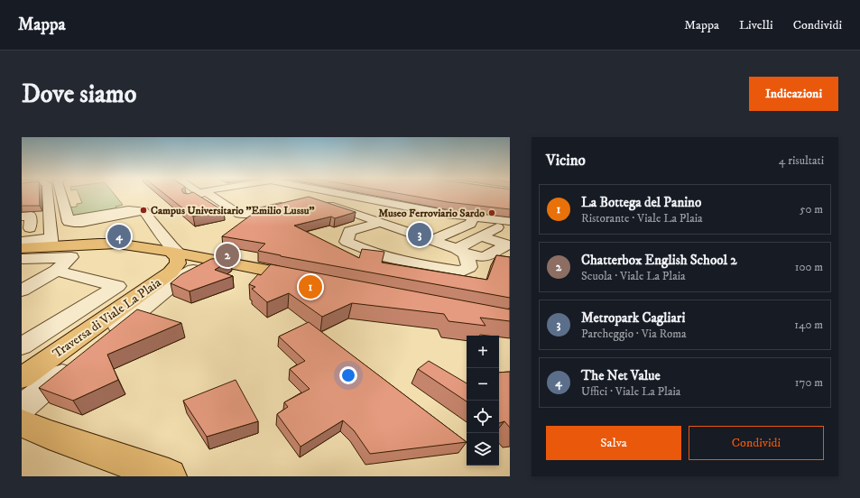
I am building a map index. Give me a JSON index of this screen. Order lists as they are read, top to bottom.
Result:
{
  "streets": {
    "main road": ["Traversa di Viale La Plaia"]
  },
  "places": ["Campus Universitario \"Emilio Lussu\"", "Museo Ferroviario Sardo"],
  "page": {
    "header": "Mappa",
    "nav": ["Mappa", "Livelli", "Condividi"],
    "buttons": [
      "Indicazioni",
      ["Salva", "Condividi"]
    ],
    "title": "Dove siamo",
    "heading": ["Vicino", "4 risultati"],
    "list": [
      {
        "mark": "1",
        "name": "La Bottega del Panino",
        "note": "Ristorante · Viale La Plaia",
        "value": "50 m"
      },
      {
        "mark": "2",
        "name": "Chatterbox English School 2",
        "note": "Scuola · Viale La Plaia",
        "value": "100 m"
      },
      {
        "mark": "3",
        "name": "Metropark Cagliari",
        "note": "Parcheggio · Via Roma",
        "value": "140 m"
      },
      {
        "mark": "4",
        "name": "The Net Value",
        "note": "Uffici · Viale La Plaia",
        "value": "170 m"
      }
    ],
    "pins": [
      "3",
      "4",
      "2",
      "1"
    ],
    "map_buttons": ["+", "−"]
  }
}
